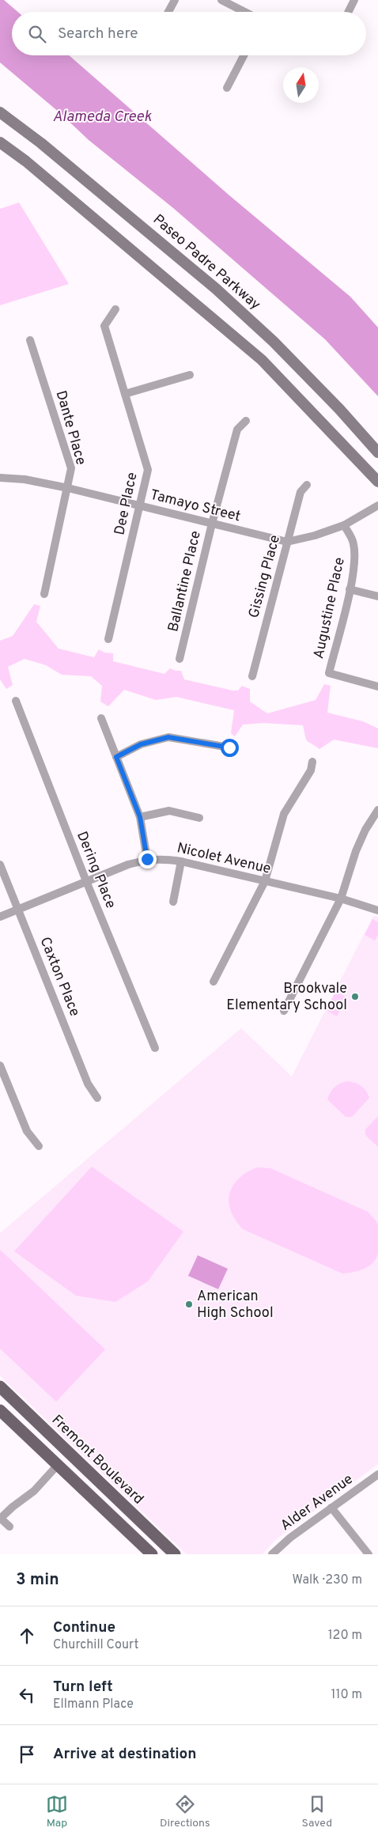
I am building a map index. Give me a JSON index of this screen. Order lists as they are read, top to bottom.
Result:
{
  "streets": {
    "main road": ["Paseo Padre Parkway", "Fremont Boulevard"],
    "street": [
      "Dante Place",
      "Dee Place",
      "Tamayo Street",
      "Gissing Place",
      "Ballantine Place",
      "Augustine Place",
      "Nicolet Avenue",
      "Dering Place",
      "Caxton Place",
      "Alder Avenue"
    ]
  },
  "crossings": [
    ["Dante Place", "Tamayo Street"],
    ["Dee Place", "Tamayo Street"],
    ["Tamayo Street", "Gissing Place"],
    ["Tamayo Street", "Ballantine Place"],
    ["Tamayo Street", "Augustine Place"],
    ["Nicolet Avenue", "Dering Place"],
    ["Nicolet Avenue", "Caxton Place"]
  ],
  "water": ["Alameda Creek"],
  "places": ["Brookvale Elementary School", "American High School"],
  "north": "top",
  "page": {
    "search": "Search here",
    "heading": ["3 min", "Walk · 230 m"],
    "list": [
      ["Continue", "Churchill Court", "120 m"],
      ["Turn left", "Ellmann Place", "110 m"],
      "Arrive at destination"
    ],
    "nav": ["Map", "Directions", "Saved"]
  }
}
